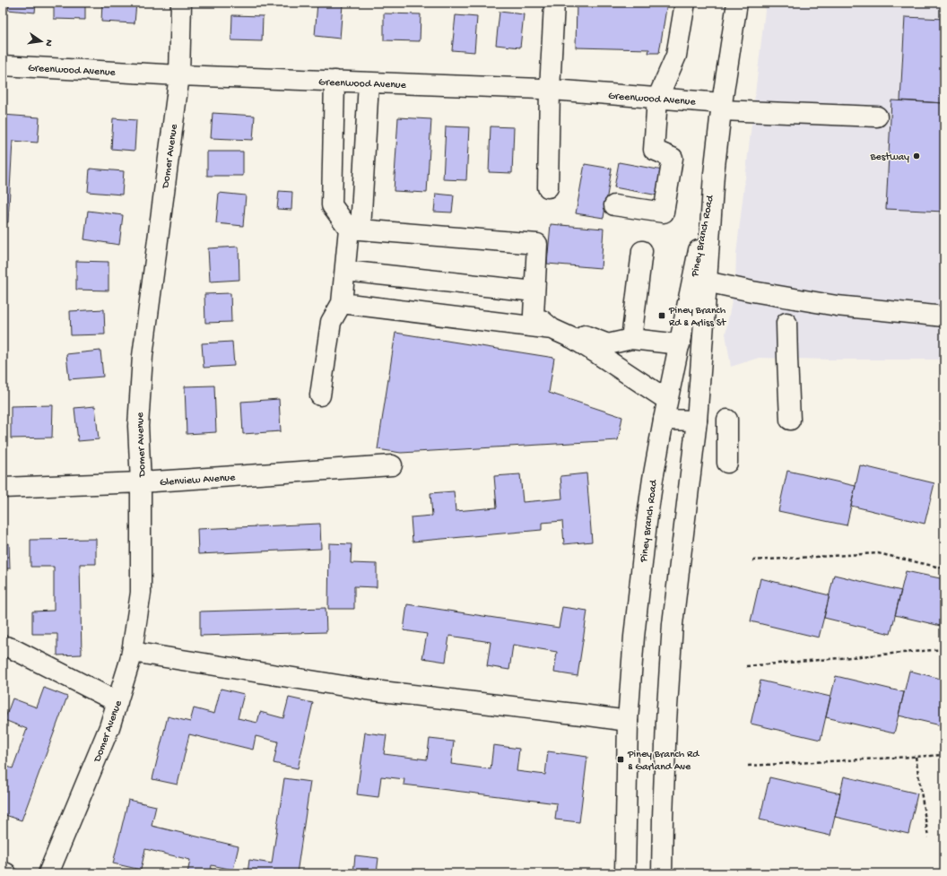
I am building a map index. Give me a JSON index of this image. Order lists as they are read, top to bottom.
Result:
{
  "streets": {
    "street": [
      "Greenwood Avenue",
      "Domer Avenue",
      "Piney Branch Road",
      "Glenview Avenue"
    ]
  },
  "crossings": [
    ["Greenwood Avenue", "Domer Avenue"],
    ["Greenwood Avenue", "Piney Branch Road"],
    ["Domer Avenue", "Glenview Avenue"]
  ],
  "places": {
    "other": ["Bestway"],
    "transit": ["Piney Branch Rd & Arliss St", "Piney Branch Rd & Garland Ave"]
  },
  "north": "right"
}
